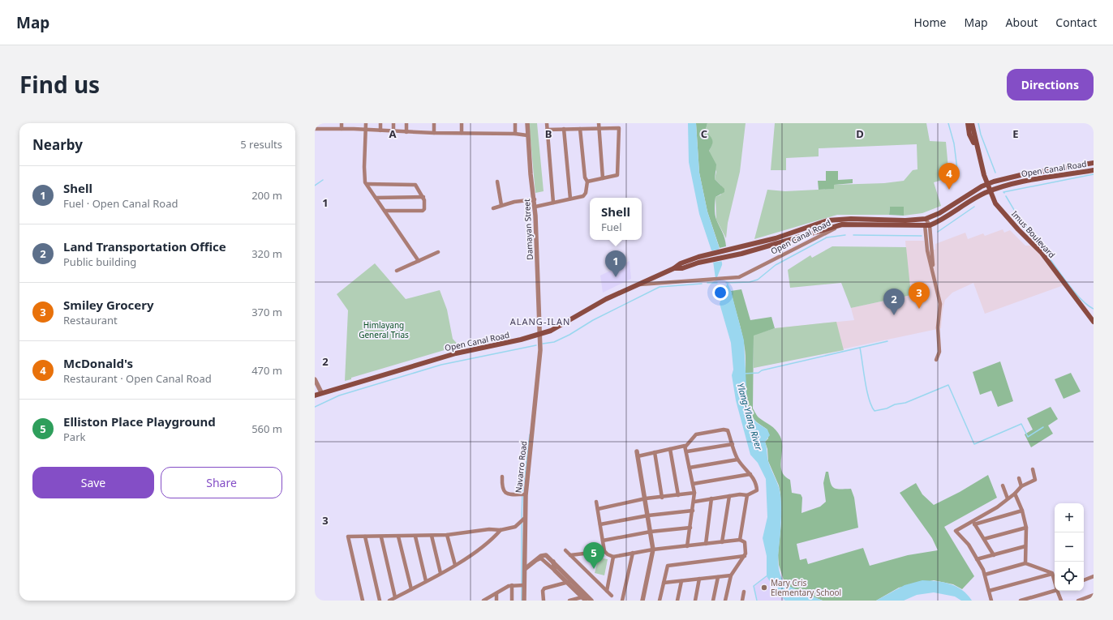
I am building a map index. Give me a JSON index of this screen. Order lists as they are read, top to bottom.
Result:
{
  "streets": {
    "main road": ["Open Canal Road", "Imus Boulevard"],
    "street": ["Damayan Street", "Navarro Road"]
  },
  "crossings": [
    ["Open Canal Road", "Damayan Street"],
    ["Open Canal Road", "Imus Boulevard"],
    ["Open Canal Road", "Navarro Road"],
    ["Damayan Street", "Navarro Road"]
  ],
  "districts": ["ALANG-ILAN"],
  "water": ["Ylang-Ylang River"],
  "parks": ["Himlayang General Trias"],
  "places": ["Mary Cris Elementary School"],
  "page": {
    "header": "Map",
    "nav": [
      "Home",
      "Map",
      "About",
      "Contact"
    ],
    "title": "Find us",
    "buttons": [
      "Directions",
      ["Save", "Share"]
    ],
    "heading": ["Nearby", "5 results"],
    "pins": [
      "4",
      "1",
      "3",
      "2",
      "5"
    ],
    "list": [
      {
        "mark": "1",
        "name": "Shell",
        "note": "Fuel · Open Canal Road",
        "value": "200 m"
      },
      {
        "mark": "2",
        "name": "Land Transportation Office",
        "note": "Public building",
        "value": "320 m"
      },
      {
        "mark": "3",
        "name": "Smiley Grocery",
        "note": "Restaurant",
        "value": "370 m"
      },
      {
        "mark": "4",
        "name": "McDonald's",
        "note": "Restaurant · Open Canal Road",
        "value": "470 m"
      },
      {
        "mark": "5",
        "name": "Elliston Place Playground",
        "note": "Park",
        "value": "560 m"
      }
    ],
    "popup": ["Shell", "Fuel"],
    "map_buttons": ["+", "−"]
  },
  "grid": {
    "columns": [
      "A",
      "B",
      "C",
      "D",
      "E"
    ],
    "rows": ["1", "2", "3"]
  }
}
